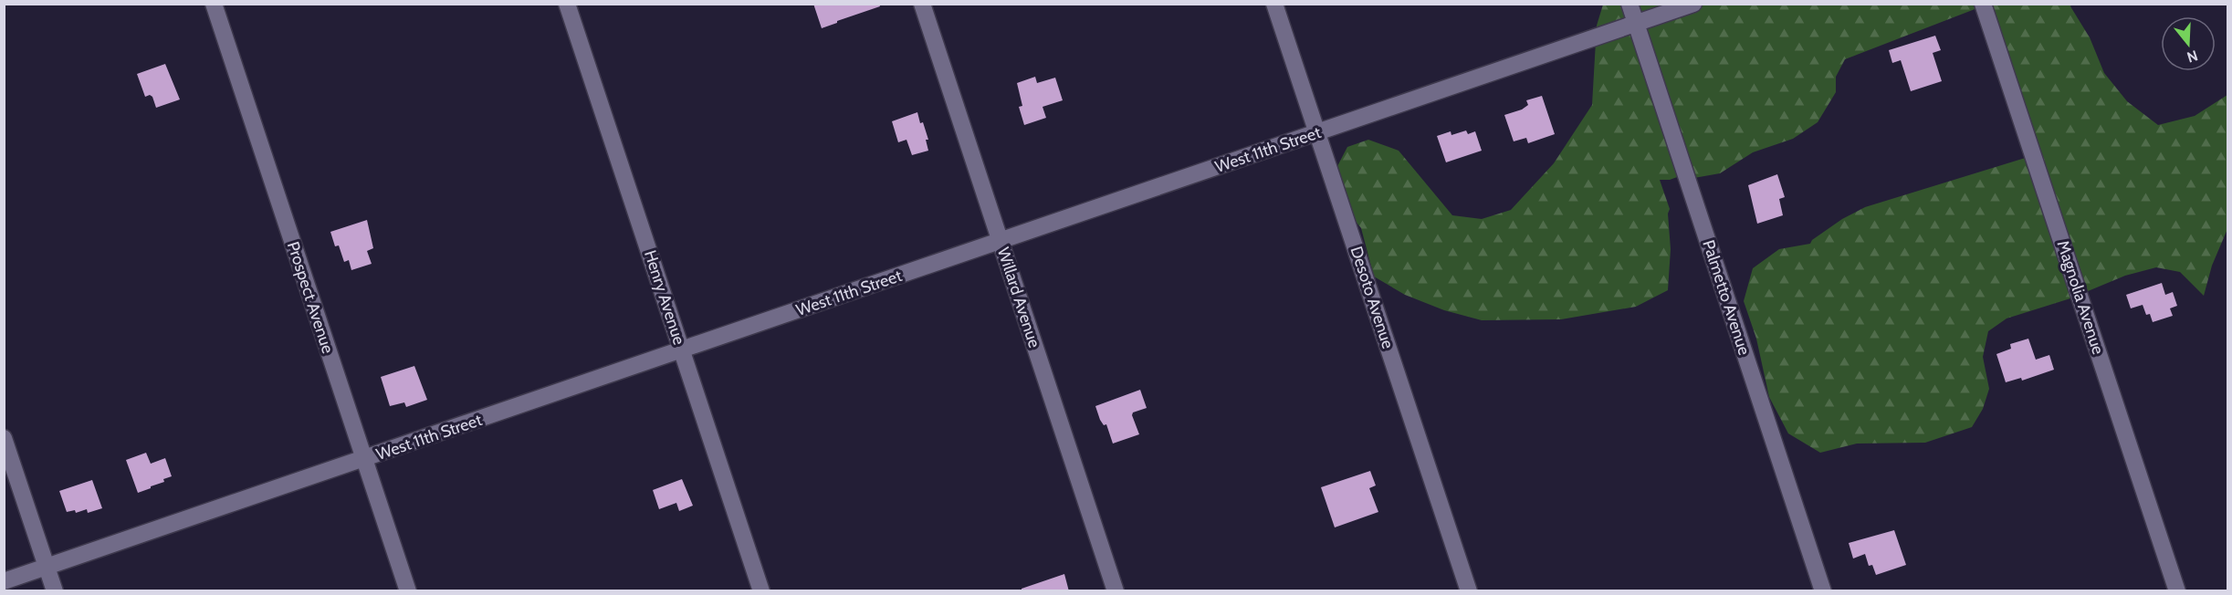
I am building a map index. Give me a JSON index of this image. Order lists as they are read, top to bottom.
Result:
{
  "streets": {
    "street": [
      "West 11th Street",
      "Prospect Avenue",
      "Henry Avenue",
      "Willard Avenue",
      "Desoto Avenue",
      "Palmetto Avenue",
      "Magnolia Avenue"
    ]
  },
  "crossings": [
    ["West 11th Street", "Prospect Avenue"],
    ["West 11th Street", "Henry Avenue"],
    ["West 11th Street", "Willard Avenue"],
    ["West 11th Street", "Desoto Avenue"],
    ["West 11th Street", "Palmetto Avenue"]
  ],
  "north": "bottom"
}
